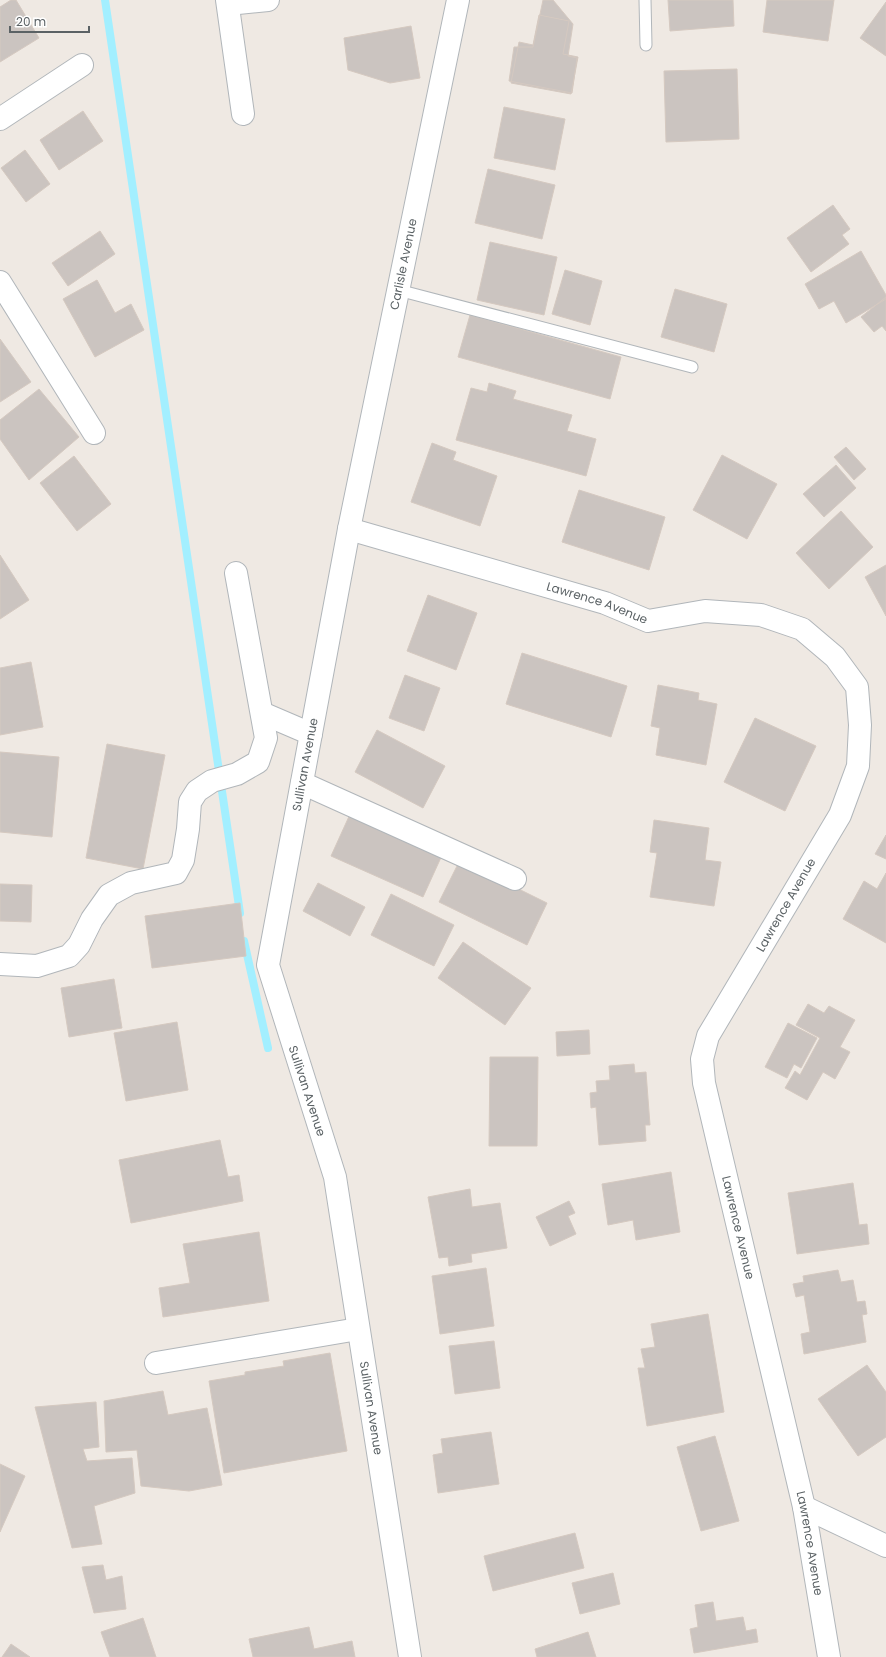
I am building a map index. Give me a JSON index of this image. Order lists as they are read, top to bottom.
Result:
{
  "streets": {
    "street": ["Carlisle Avenue", "Lawrence Avenue", "Sullivan Avenue"]
  },
  "crossings": [
    ["Carlisle Avenue", "Lawrence Avenue"],
    ["Carlisle Avenue", "Sullivan Avenue"],
    ["Lawrence Avenue", "Sullivan Avenue"]
  ],
  "scale_bar": "20 m"
}
